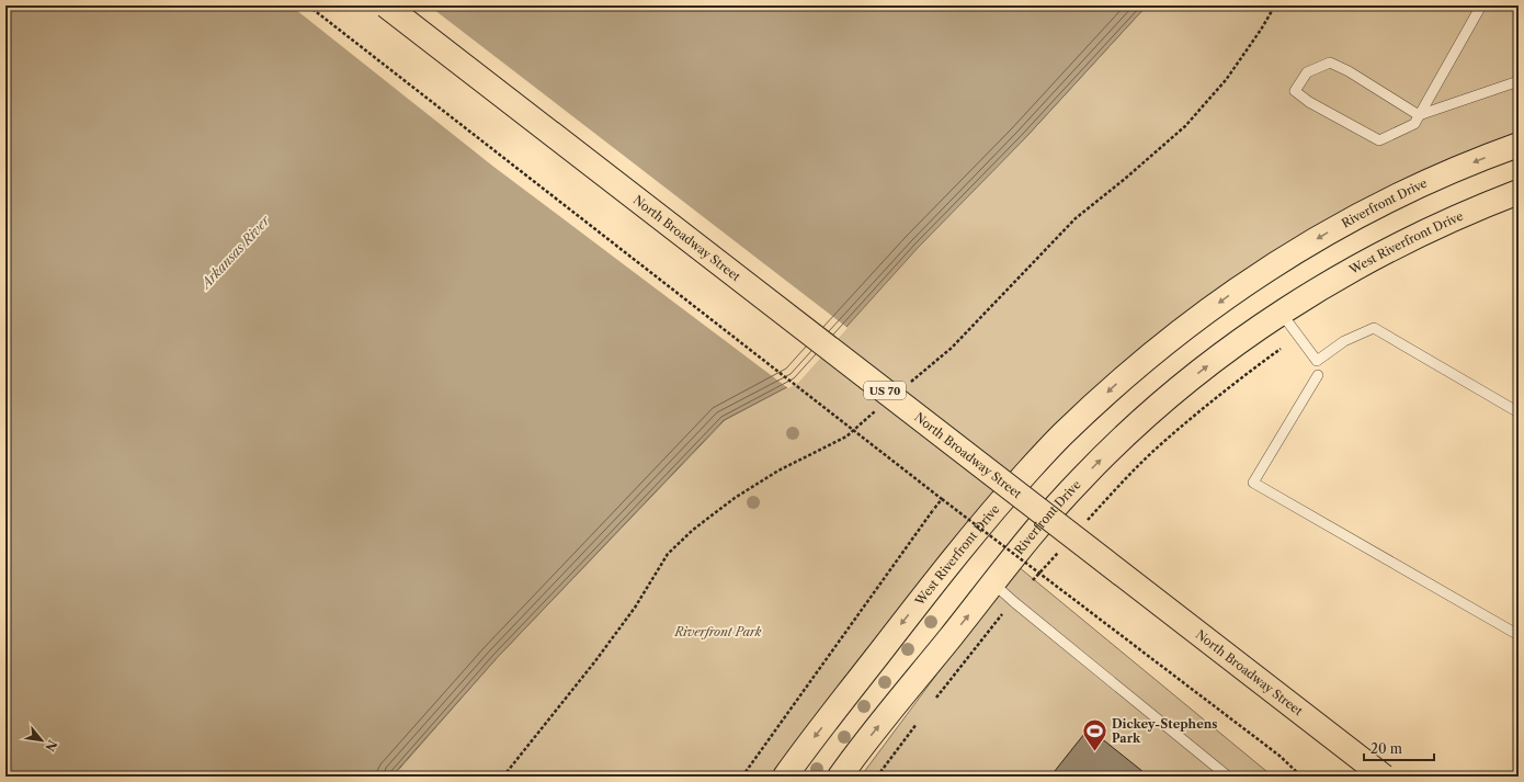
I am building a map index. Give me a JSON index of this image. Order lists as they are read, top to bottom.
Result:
{
  "streets": {
    "main road": [
      "Riverfront Drive",
      "North Broadway Street",
      "West Riverfront Drive",
      "US 70"
    ]
  },
  "crossings": [
    ["Riverfront Drive", "West Riverfront Drive"]
  ],
  "one_way": ["West Riverfront Drive"],
  "water": ["Arkansas River"],
  "parks": ["Riverfront Park"],
  "places": {
    "sports": ["Dickey-Stephens Park"]
  },
  "scale_bar": "20 m",
  "north": "bottom right"
}
